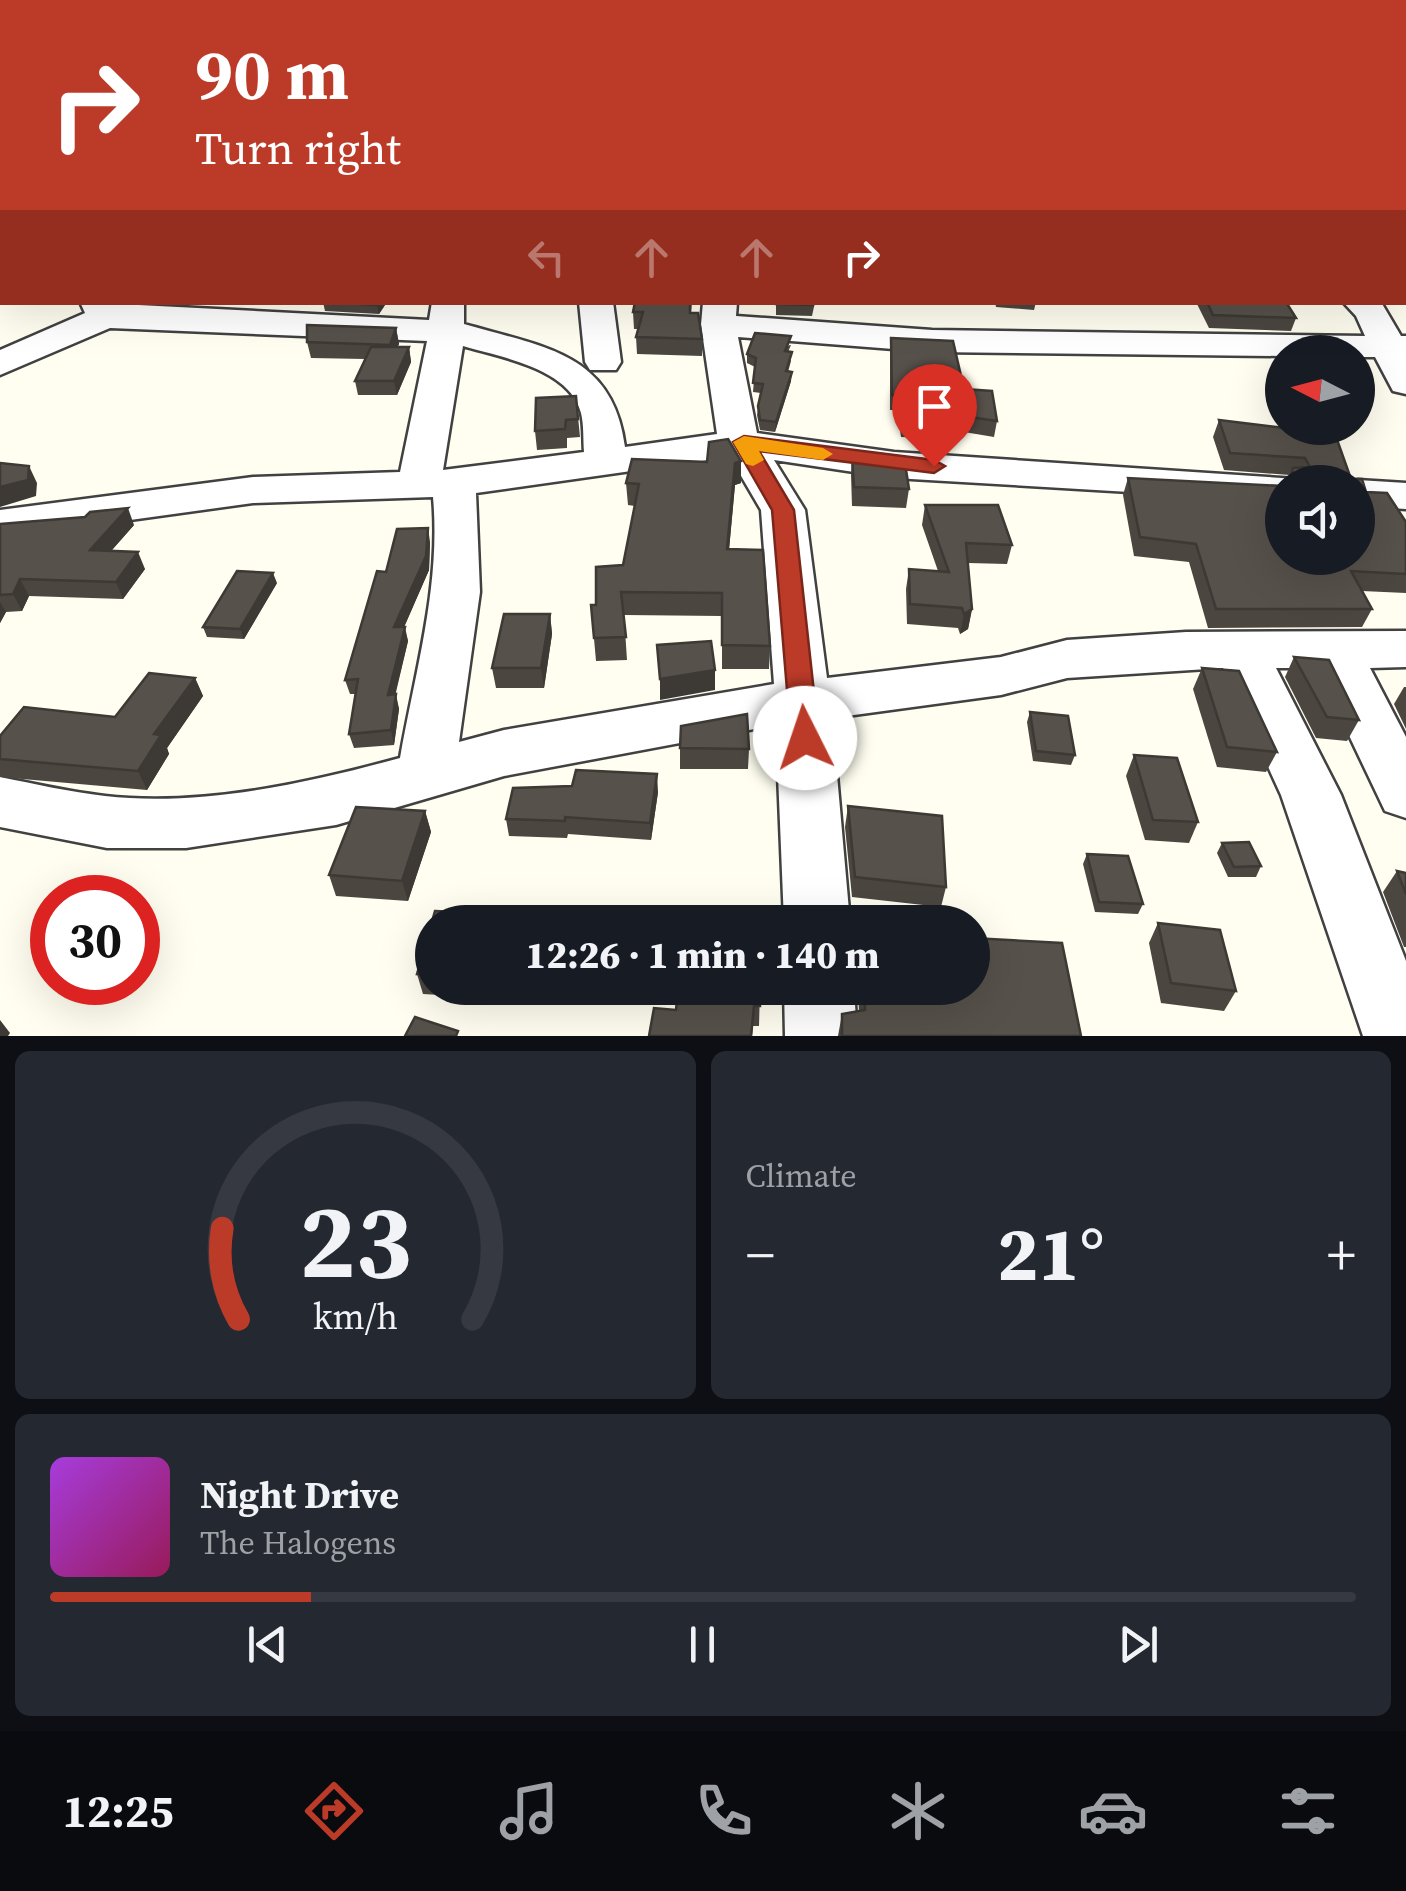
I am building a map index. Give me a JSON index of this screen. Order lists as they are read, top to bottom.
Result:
{
  "north": "left",
  "page": {
    "turn": ["90 m", "Turn right"],
    "limit": "30",
    "trip": "12:26 · 1 min · 140 m",
    "tile": "Climate",
    "heat": ["−", "21°", "+"],
    "song": ["Night Drive", "The Halogens"],
    "tabs": "12:25",
    "gauge": ["23", "km/h"]
  }
}
